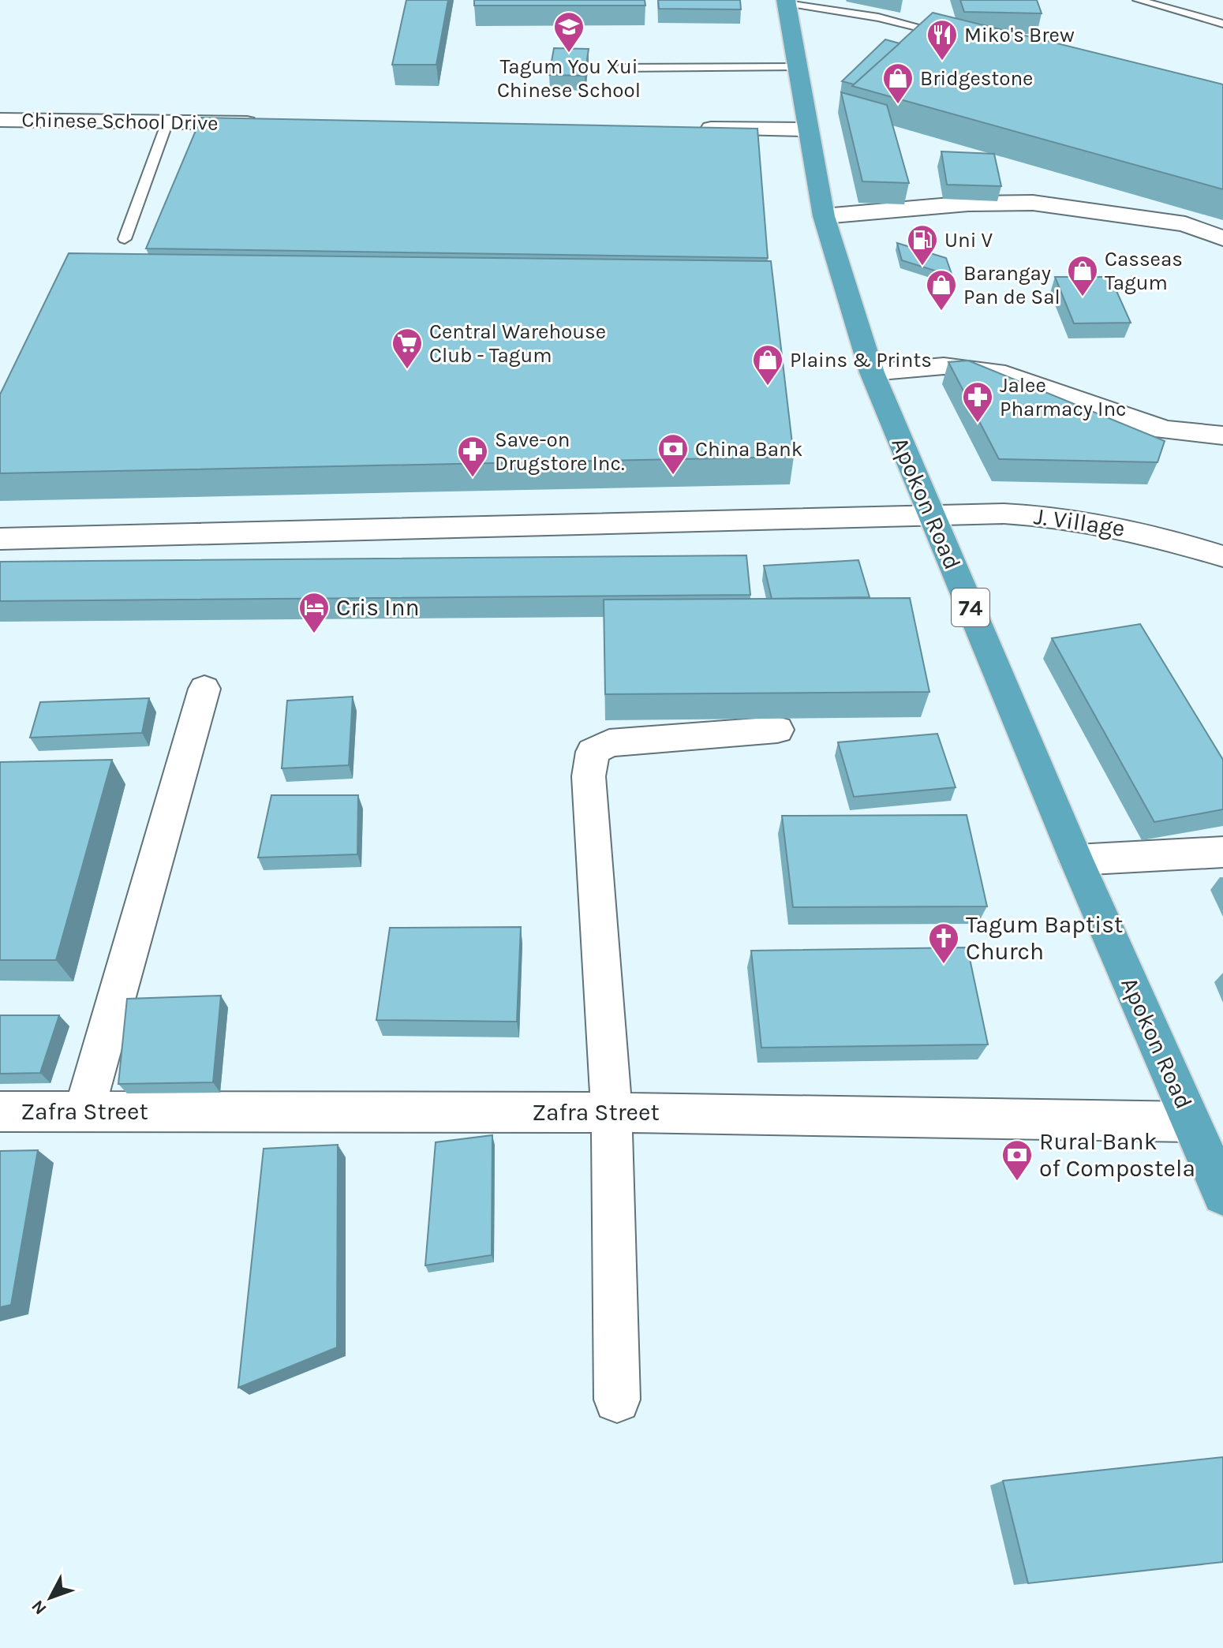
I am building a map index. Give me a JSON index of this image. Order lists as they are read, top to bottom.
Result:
{
  "streets": {
    "highway": ["Apokon Road", "74"],
    "street": ["Chinese School Drive", "J. Village", "Zafra Street"]
  },
  "crossings": [
    ["Apokon Road", "J. Village"],
    ["Apokon Road", "Zafra Street"]
  ],
  "places": {
    "school or university": ["Tagum You Xui Chinese School"],
    "restaurant": ["Miko's Brew"],
    "shop": [
      "Bridgestone",
      "Casseas Tagum",
      "Barangay Pan de Sal",
      "Plains & Prints"
    ],
    "fuel station": ["Uni V"],
    "supermarket": ["Central Warehouse Club - Tagum"],
    "pharmacy": ["Jalee Pharmacy Inc", "Save-on Drugstore Inc."],
    "bank": ["China Bank", "Rural Bank of Compostela"],
    "hotel": ["Cris Inn"],
    "church": ["Tagum Baptist Church"]
  },
  "north": "bottom left"
}
